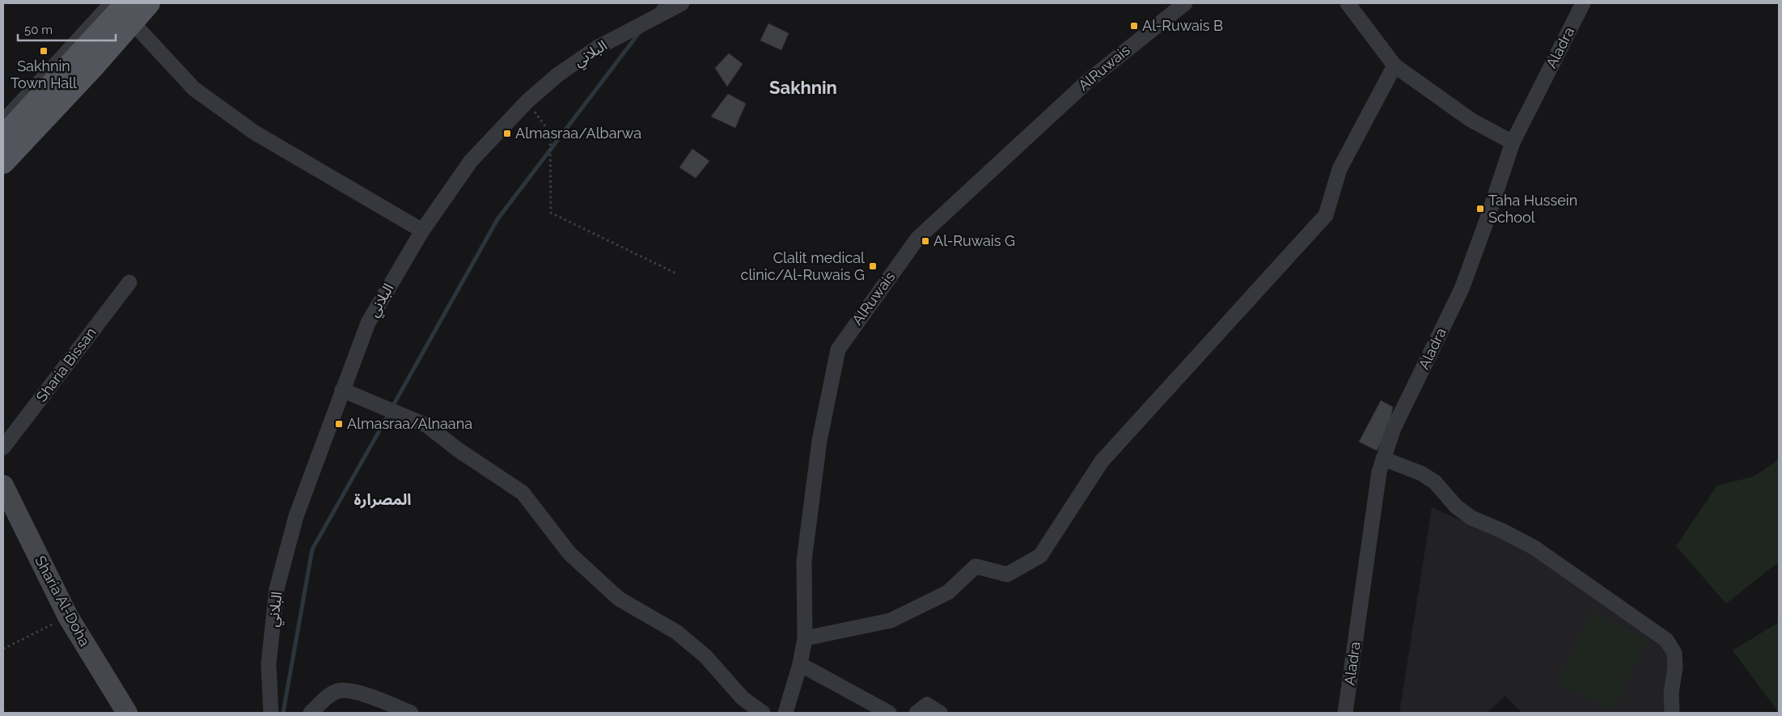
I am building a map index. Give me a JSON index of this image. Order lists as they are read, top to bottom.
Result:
{
  "streets": {
    "street": [
      "Aladra",
      "البلاني",
      "AlRuwais",
      "Sharia Bissan",
      "Sharia Al-Doha"
    ]
  },
  "districts": ["Sakhnin", "المصرارة"],
  "places": {
    "transit": [
      "Al-Ruwais B",
      "Sakhnin Town Hall",
      "Almasraa/Albarwa",
      "Taha Hussein School",
      "Al-Ruwais G",
      "Clalit medical clinic/Al-Ruwais G",
      "Almasraa/Alnaana"
    ]
  },
  "scale_bar": "50 m"
}
